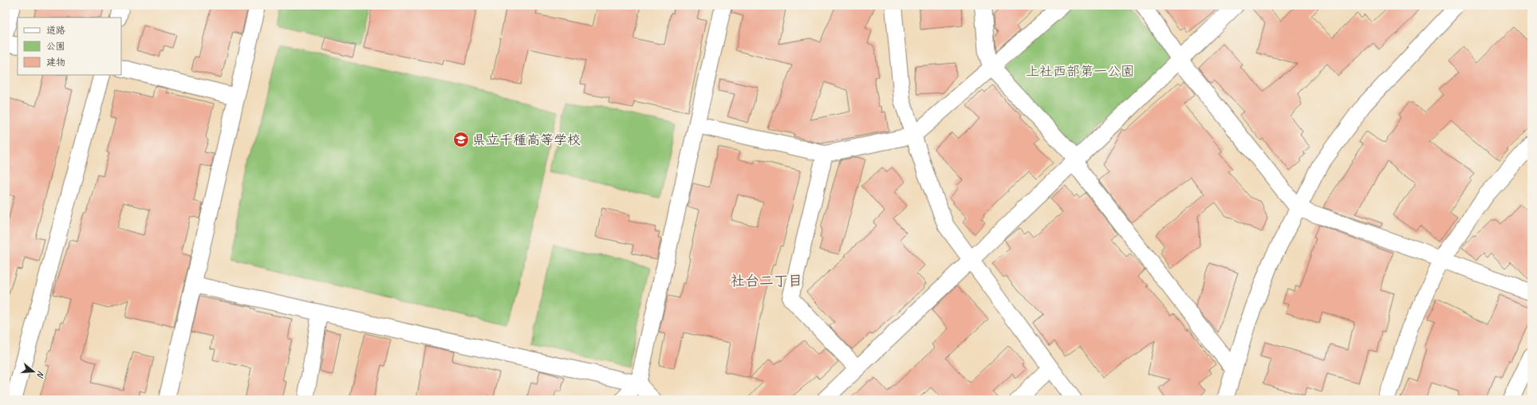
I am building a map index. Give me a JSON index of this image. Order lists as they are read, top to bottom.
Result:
{
  "districts": ["社台二丁目"],
  "parks": ["上社西部第一公園"],
  "places": {
    "school or university": ["県立千種高等学校"]
  },
  "legend": ["道路", "公園", "建物"],
  "north": "right"
}
